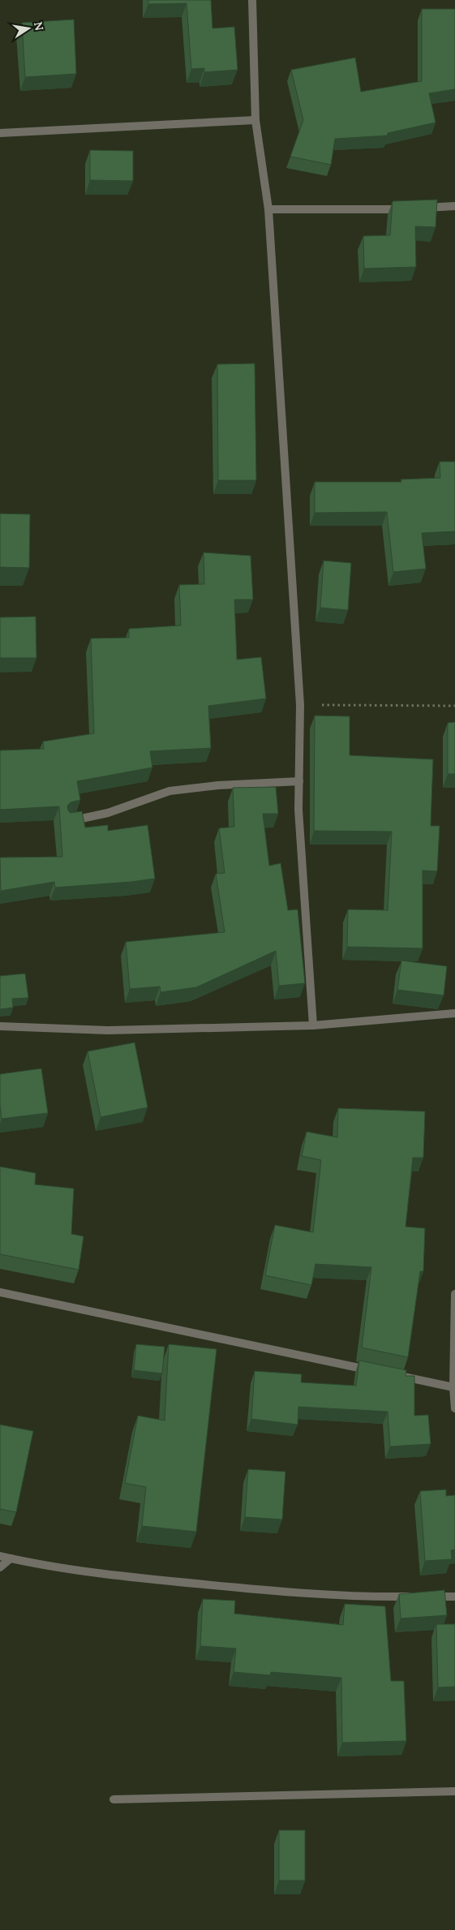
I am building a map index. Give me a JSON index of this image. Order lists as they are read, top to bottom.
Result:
{
  "north": "right"
}
